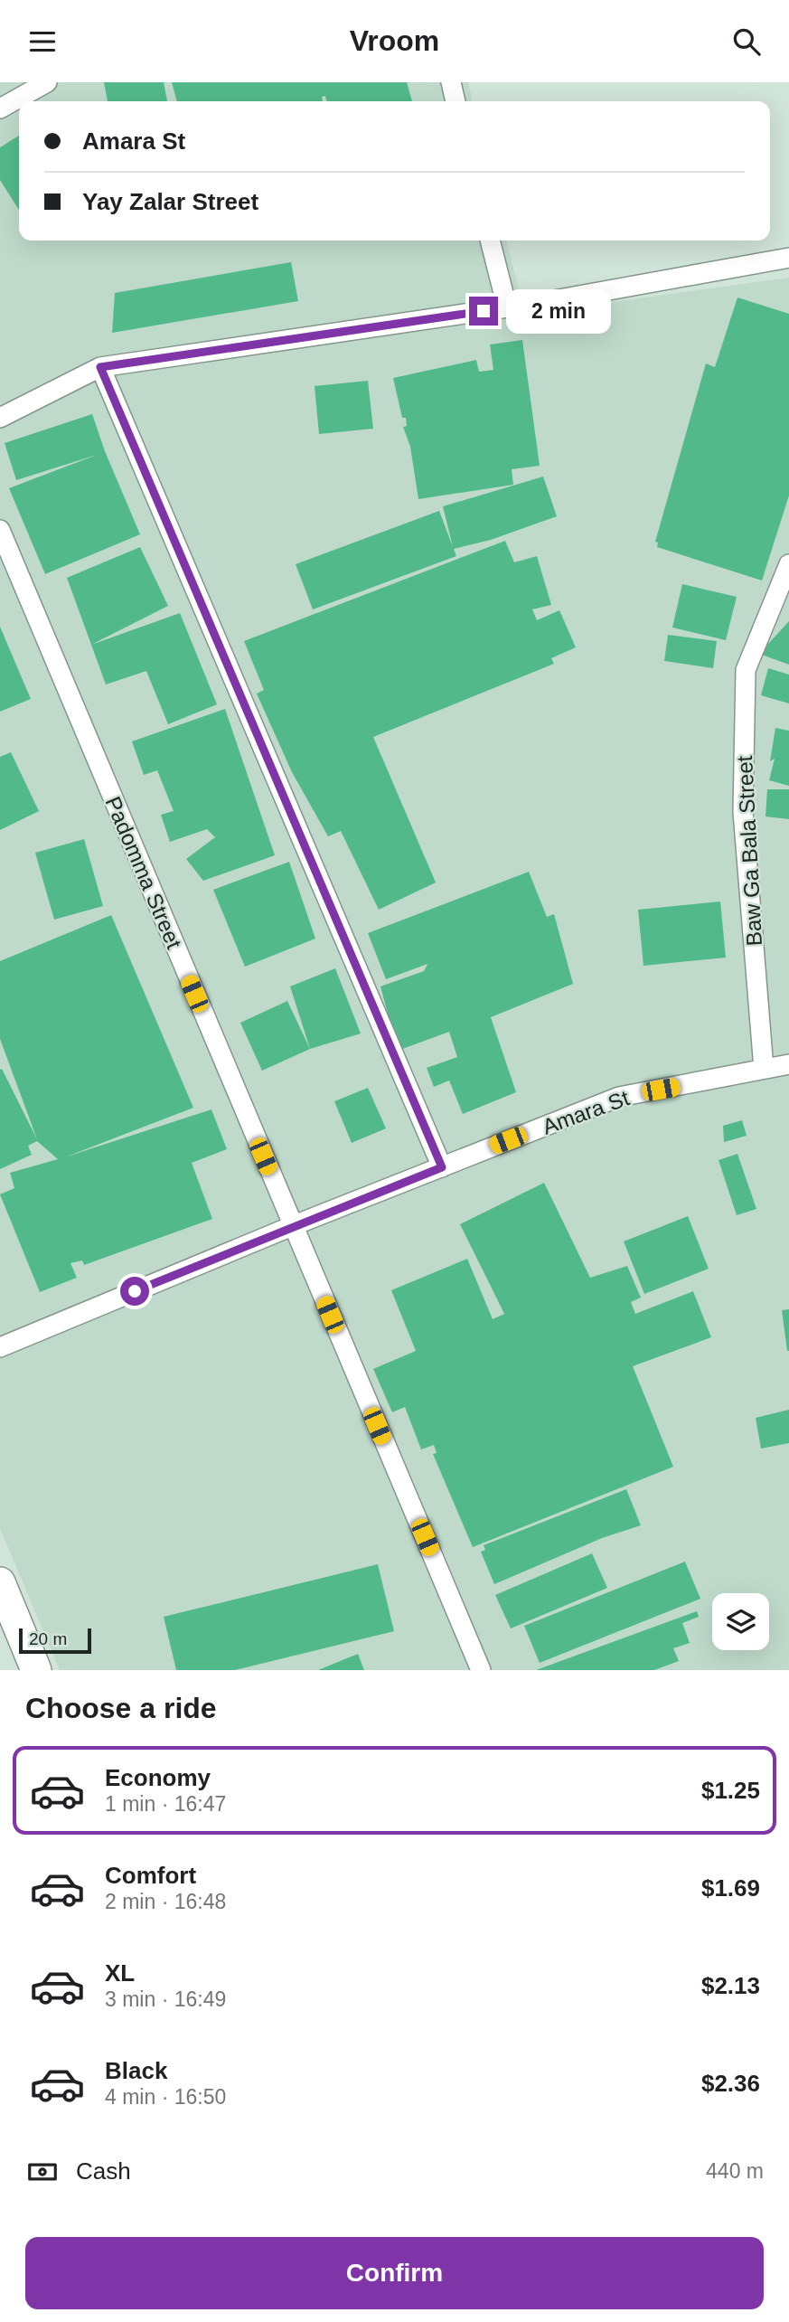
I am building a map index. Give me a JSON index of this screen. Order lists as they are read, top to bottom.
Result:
{
  "streets": {
    "street": ["Baw Ga Bala Street", "Padomma Street", "Amara St"]
  },
  "crossings": [
    ["Baw Ga Bala Street", "Amara St"],
    ["Padomma Street", "Amara St"]
  ],
  "scale_bar": "20 m",
  "page": {
    "header": "Vroom",
    "banner": ["Amara St", "Yay Zalar Street"],
    "bubble": "2 min",
    "scale": "20 m",
    "heading": "Choose a ride",
    "list": [
      {
        "name": "Economy",
        "note": "1 min · 16:47",
        "value": "$1.25"
      },
      {
        "name": "Comfort",
        "note": "2 min · 16:48",
        "value": "$1.69"
      },
      {
        "name": "XL",
        "note": "3 min · 16:49",
        "value": "$2.13"
      },
      {
        "name": "Black",
        "note": "4 min · 16:50",
        "value": "$2.36"
      }
    ],
    "pay": ["Cash", "440 m"],
    "buttons": "Confirm"
  }
}
